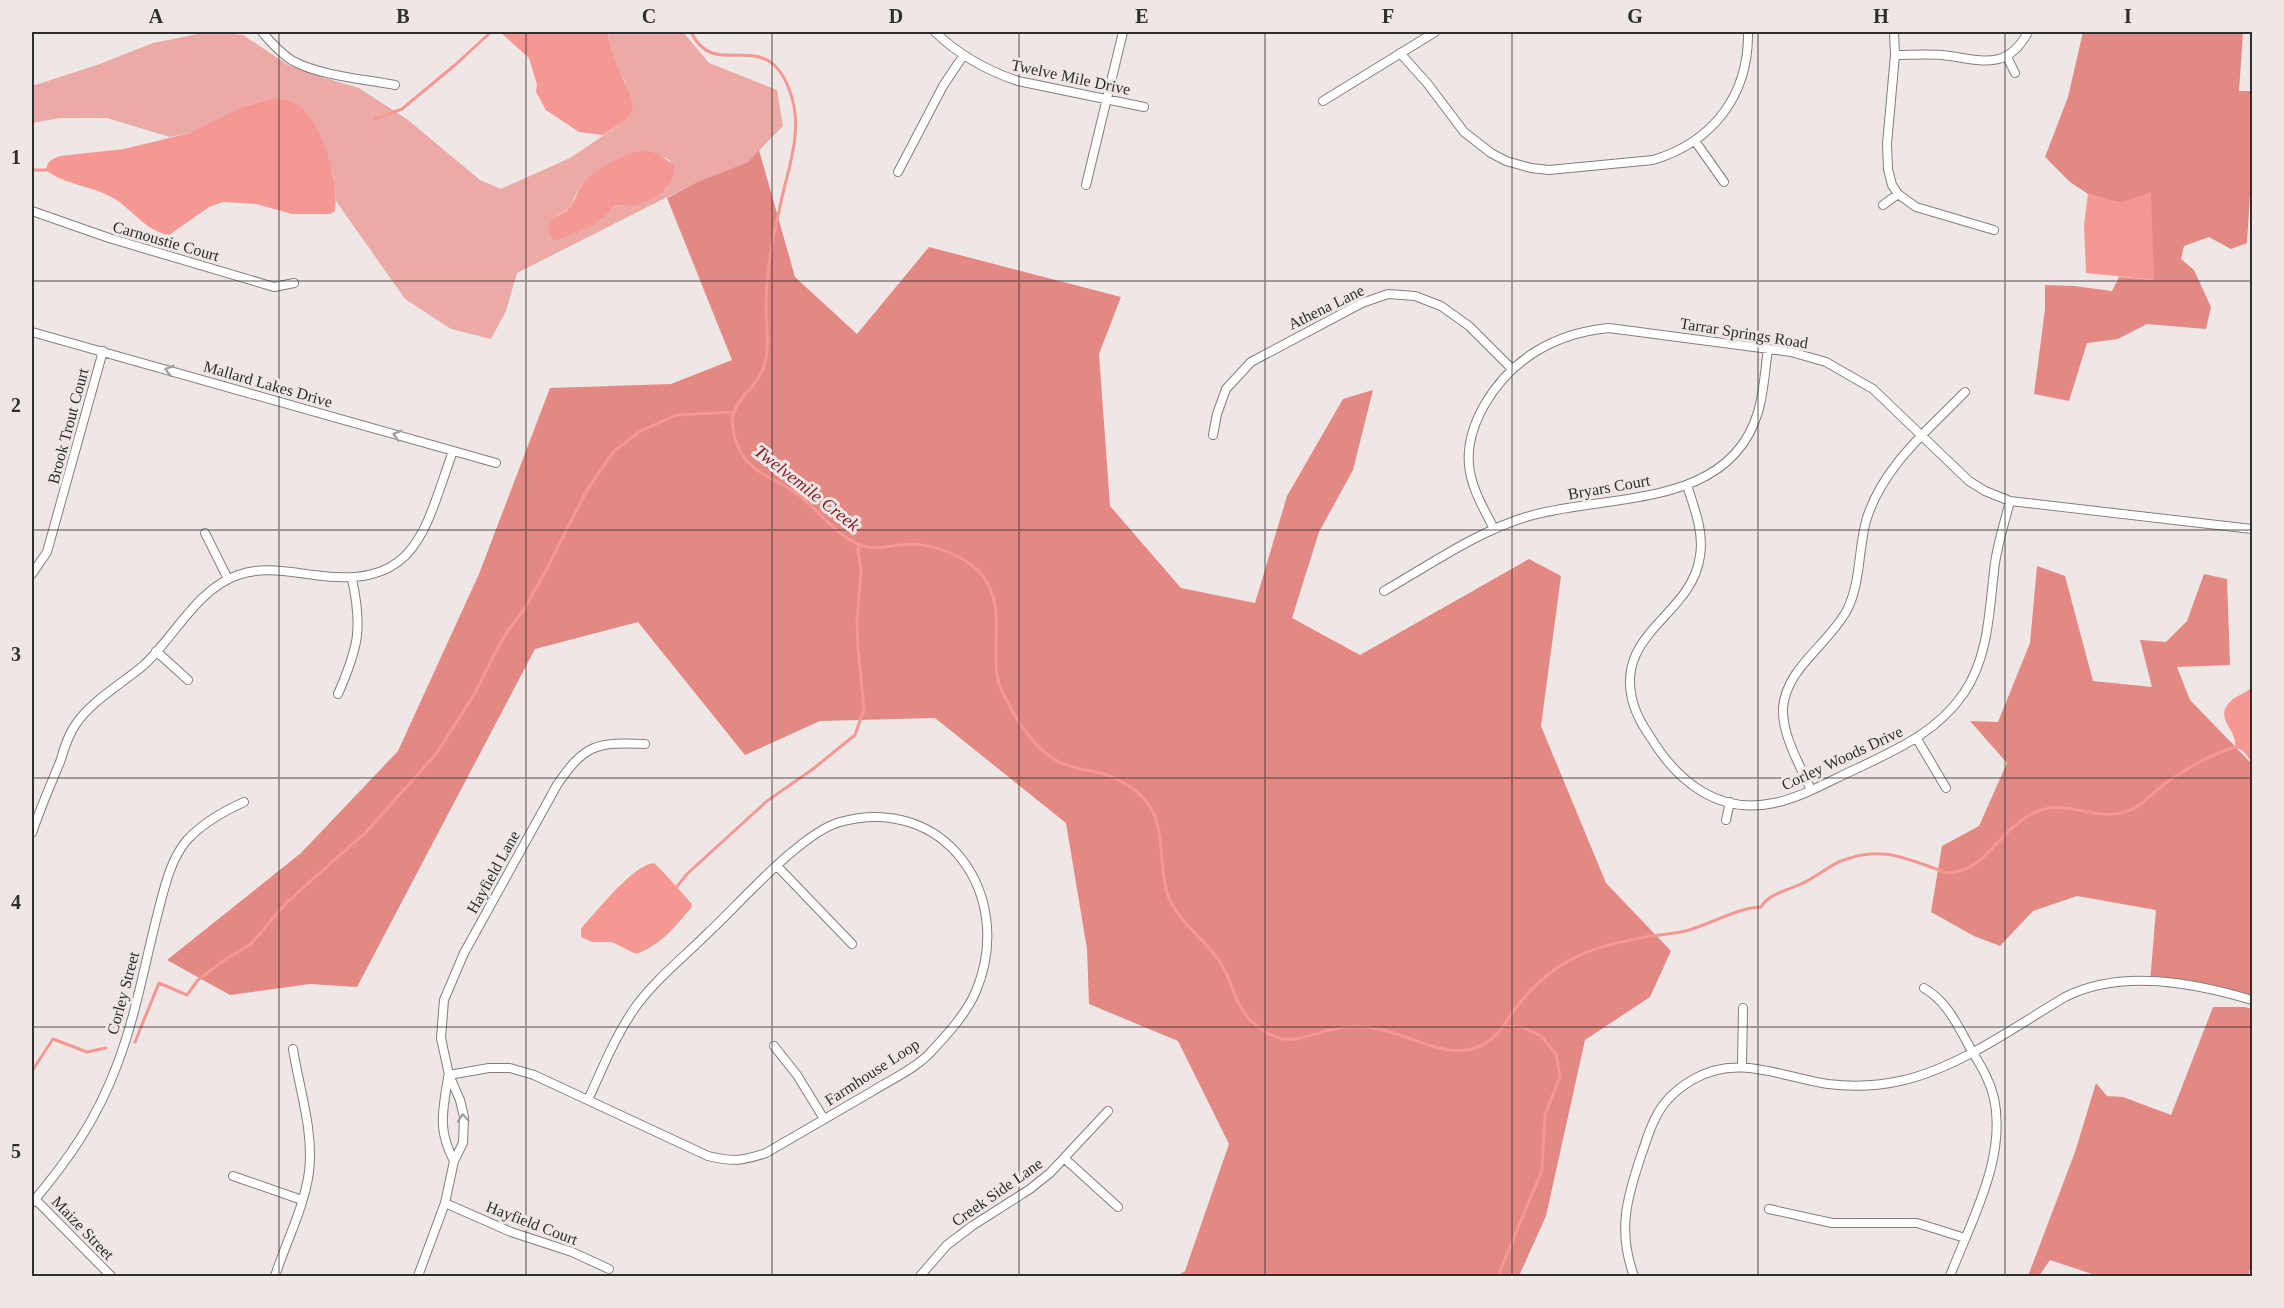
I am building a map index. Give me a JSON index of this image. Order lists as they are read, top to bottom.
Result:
{
  "streets": {
    "street": [
      "Twelve Mile Drive",
      "Carnoustie Court",
      "Athena Lane",
      "Tarrar Springs Road",
      "Mallard Lakes Drive",
      "Brook Trout Court",
      "Bryars Court",
      "Corley Woods Drive",
      "Hayfield Lane",
      "Corley Street",
      "Farmhouse Loop",
      "Creek Side Lane",
      "Hayfield Court",
      "Maize Street"
    ]
  },
  "crossings": [
    ["Athena Lane", "Tarrar Springs Road"],
    ["Tarrar Springs Road", "Bryars Court"],
    ["Tarrar Springs Road", "Corley Woods Drive"],
    ["Mallard Lakes Drive", "Brook Trout Court"],
    ["Bryars Court", "Corley Woods Drive"],
    ["Hayfield Lane", "Farmhouse Loop"],
    ["Hayfield Lane", "Hayfield Court"],
    ["Corley Street", "Maize Street"]
  ],
  "one_way": ["Mallard Lakes Drive"],
  "water": ["Twelvemile Creek"],
  "grid": {
    "columns": [
      "A",
      "B",
      "C",
      "D",
      "E",
      "F",
      "G",
      "H",
      "I"
    ],
    "rows": [
      "1",
      "2",
      "3",
      "4",
      "5"
    ]
  }
}
